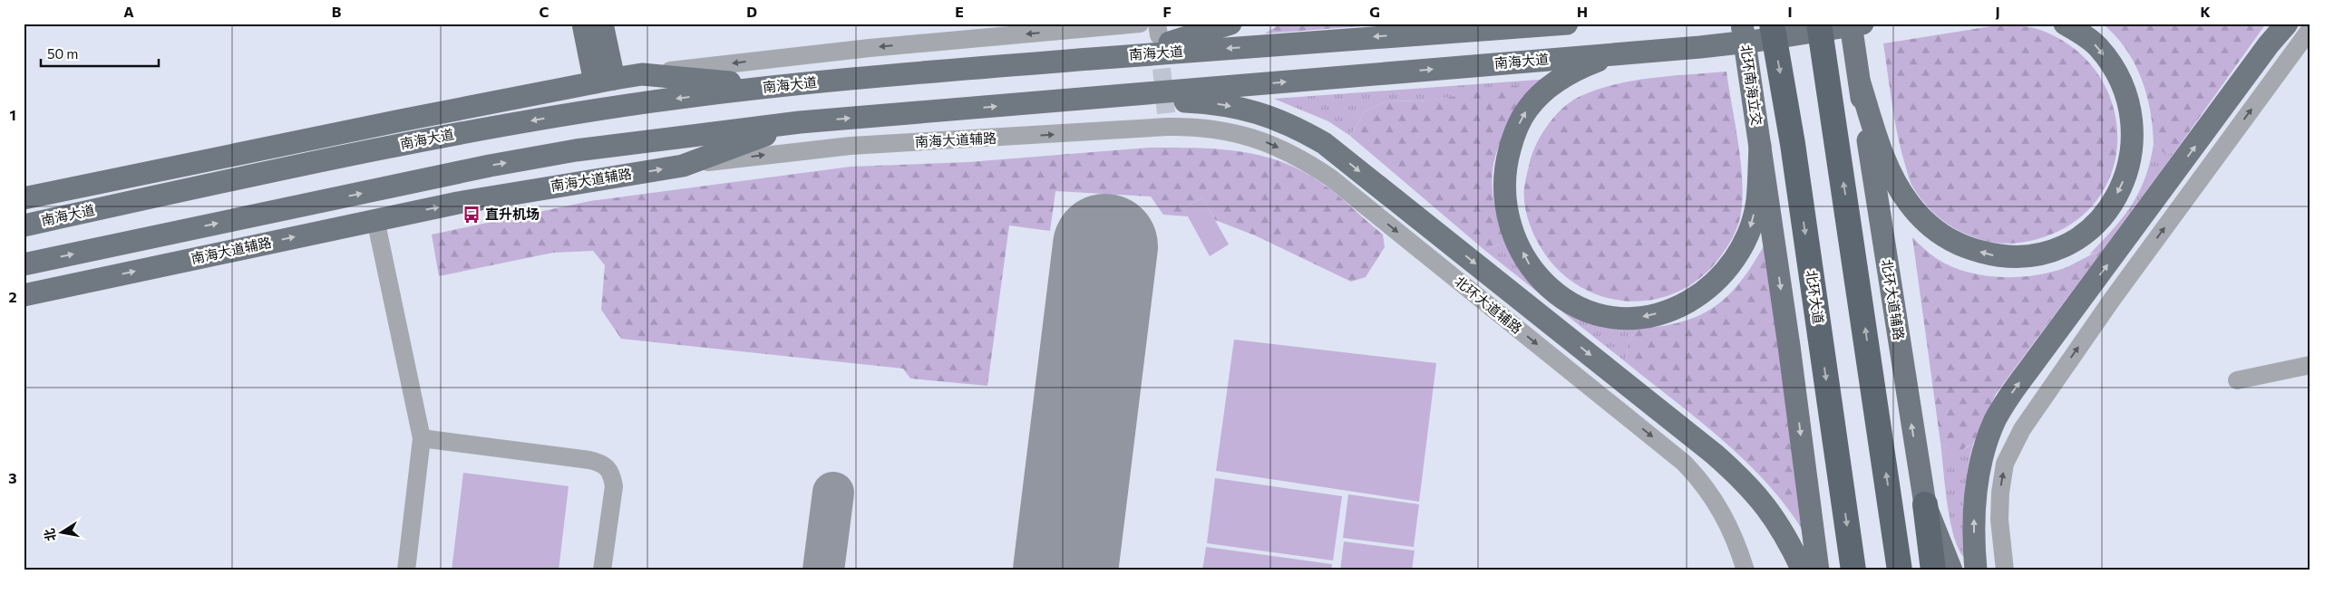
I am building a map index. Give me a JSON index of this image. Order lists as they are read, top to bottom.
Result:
{
  "streets": {
    "highway": ["北环大道"],
    "main road": [
      "南海大道",
      "北环南海立交",
      "南海大道辅路",
      "北环大道辅路"
    ]
  },
  "crossings": [
    ["南海大道", "南海大道辅路"],
    ["南海大道辅路", "北环大道辅路"]
  ],
  "places": {
    "bus stop": ["直升机场"]
  },
  "scale_bar": "50 m",
  "north": "left",
  "grid": {
    "columns": [
      "A",
      "B",
      "C",
      "D",
      "E",
      "F",
      "G",
      "H",
      "I",
      "J",
      "K"
    ],
    "rows": ["1", "2", "3"]
  }
}
